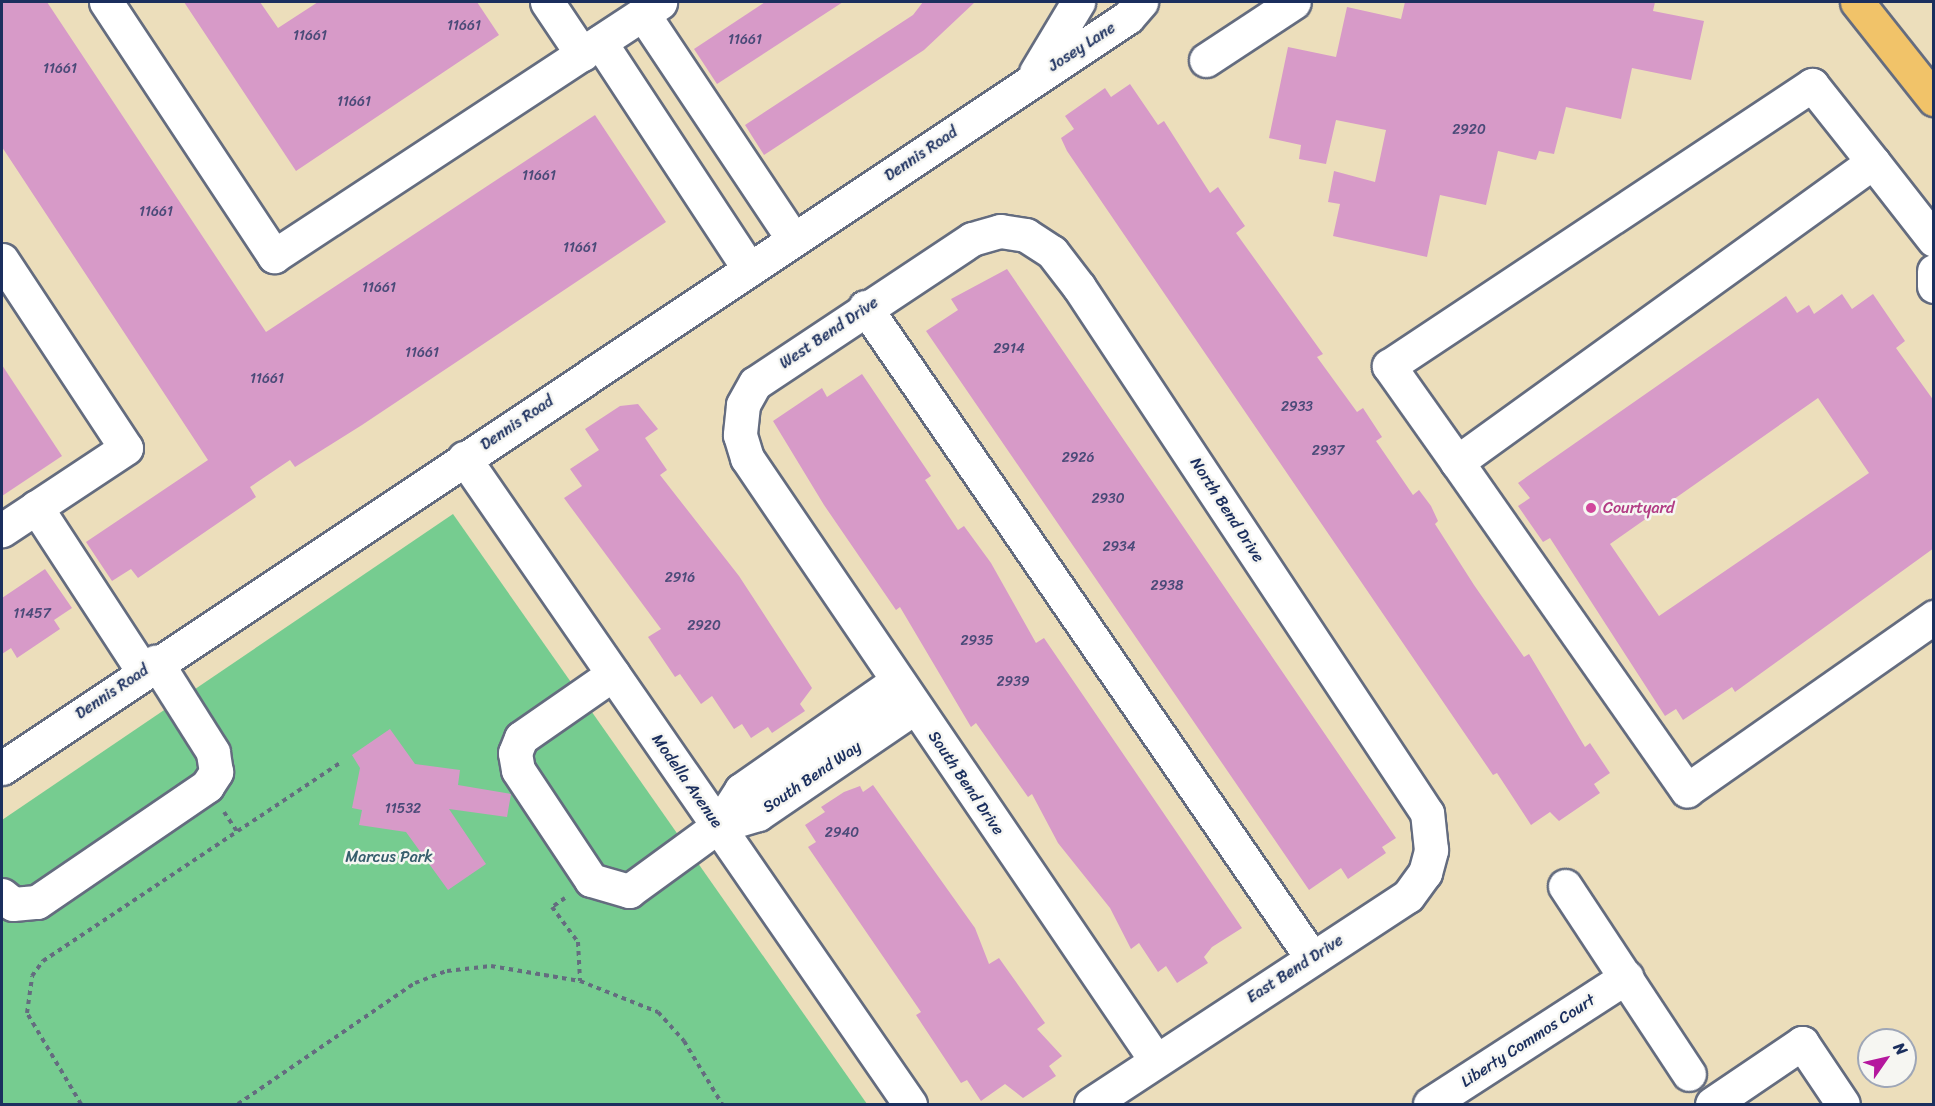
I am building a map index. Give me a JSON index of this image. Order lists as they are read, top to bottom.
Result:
{
  "streets": {
    "street": [
      "Josey Lane",
      "Dennis Road",
      "West Bend Drive",
      "North Bend Drive",
      "South Bend Way",
      "Modella Avenue",
      "South Bend Drive",
      "East Bend Drive",
      "Liberty Commos Court"
    ]
  },
  "crossings": [
    ["Josey Lane", "Dennis Road"],
    ["Dennis Road", "Modella Avenue"],
    ["West Bend Drive", "North Bend Drive"],
    ["West Bend Drive", "South Bend Drive"],
    ["North Bend Drive", "East Bend Drive"],
    ["South Bend Way", "Modella Avenue"],
    ["South Bend Way", "South Bend Drive"],
    ["South Bend Drive", "East Bend Drive"]
  ],
  "parks": ["Marcus Park"],
  "places": ["Courtyard"],
  "house_numbers": [
    "11661",
    "11661",
    "11661",
    "11661",
    "11661",
    "2920",
    "11661",
    "11661",
    "11661",
    "11661",
    "2914",
    "11661",
    "11661",
    "2933",
    "2937",
    "2926",
    "2930",
    "2934",
    "2916",
    "2938",
    "11457",
    "2920",
    "2935",
    "2939",
    "11532",
    "2940"
  ],
  "north": "top right"
}
